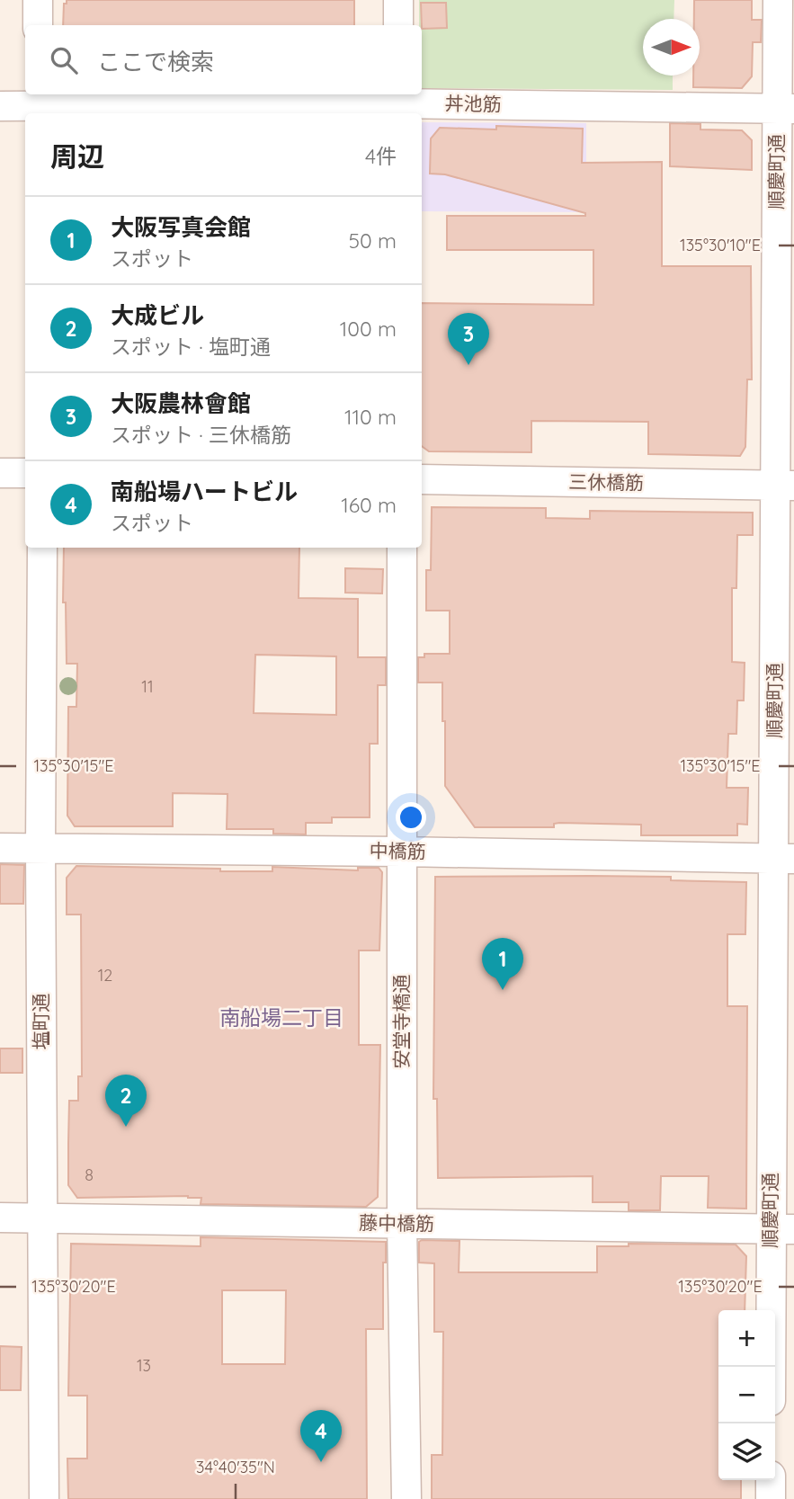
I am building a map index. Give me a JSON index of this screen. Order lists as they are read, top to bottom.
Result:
{
  "streets": {
    "street": [
      "丼池筋",
      "順慶町通",
      "三休橋筋",
      "中橋筋",
      "塩町通",
      "安堂寺橋通",
      "藤中橋筋"
    ]
  },
  "crossings": [
    ["丼池筋", "順慶町通"],
    ["順慶町通", "三休橋筋"],
    ["順慶町通", "中橋筋"],
    ["順慶町通", "藤中橋筋"],
    ["中橋筋", "塩町通"],
    ["中橋筋", "安堂寺橋通"],
    ["塩町通", "藤中橋筋"],
    ["安堂寺橋通", "藤中橋筋"]
  ],
  "districts": ["南船場二丁目"],
  "house_numbers": [
    "11",
    "12",
    "8",
    "13"
  ],
  "north": "right",
  "page": {
    "search": "ここで検索",
    "heading": ["周辺", "4件"],
    "list": [
      {
        "mark": "1",
        "name": "大阪写真会館",
        "note": "スポット",
        "value": "50 m"
      },
      {
        "mark": "2",
        "name": "大成ビル",
        "note": "スポット · 塩町通",
        "value": "100 m"
      },
      {
        "mark": "3",
        "name": "大阪農林會館",
        "note": "スポット · 三休橋筋",
        "value": "110 m"
      },
      {
        "mark": "4",
        "name": "南船場ハートビル",
        "note": "スポット",
        "value": "160 m"
      }
    ],
    "pins": [
      "3",
      "1",
      "2",
      "4"
    ],
    "map_buttons": ["+", "−"]
  },
  "coordinates": [
    "135°30'10\"E",
    "135°30'15\"E",
    "135°30'20\"E",
    "34°40'35\"N"
  ]
}
